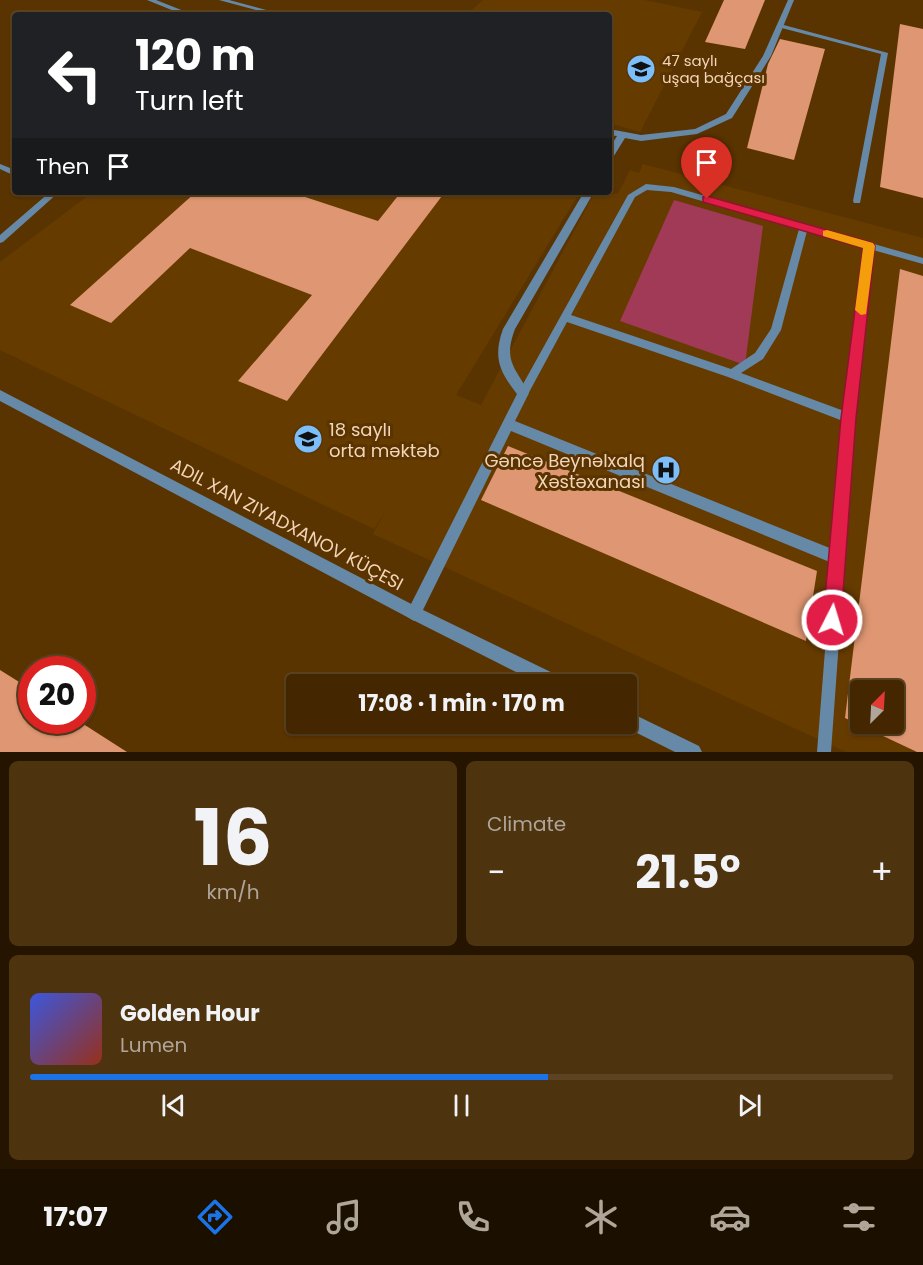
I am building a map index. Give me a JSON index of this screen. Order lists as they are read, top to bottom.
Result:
{
  "streets": {
    "street": ["ADIL XAN ZIYADXANOV KÜÇESI"]
  },
  "places": {
    "school or university": ["47 saylı uşaq bağçası", "18 saylı orta məktəb"],
    "hospital": ["Gəncə Beynəlxalq Xəstəxanası"]
  },
  "north": "top right",
  "page": {
    "turn": ["120 m", "Turn left"],
    "then": "Then",
    "limit": "20",
    "trip": "17:08 · 1 min · 170 m",
    "tile": [
      ["16", "km/h"],
      "Climate"
    ],
    "heat": ["−", "21.5°", "+"],
    "song": ["Golden Hour", "Lumen"],
    "tabs": "17:07"
  }
}
